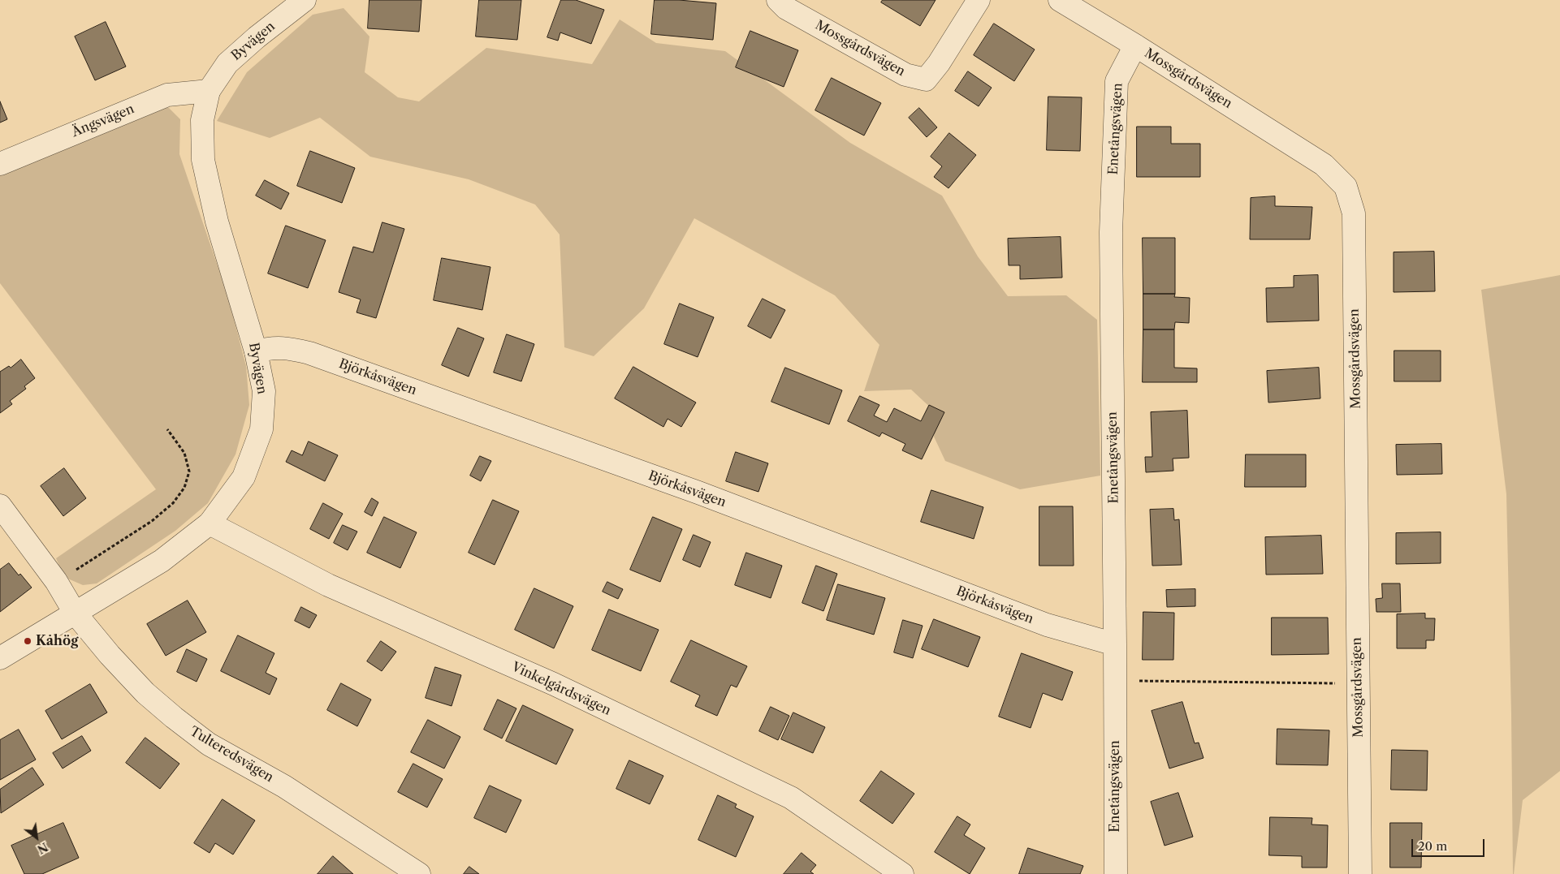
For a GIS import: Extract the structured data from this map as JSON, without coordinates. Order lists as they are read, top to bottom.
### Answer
{
  "streets": {
    "street": [
      "Byvägen",
      "Mossgårdsvägen",
      "Ängsvägen",
      "Enetångsvägen",
      "Björkåsvägen",
      "Vinkelgårdsvägen",
      "Tulteredsvägen"
    ]
  },
  "crossings": [
    ["Byvägen", "Ängsvägen"],
    ["Byvägen", "Björkåsvägen"],
    ["Byvägen", "Vinkelgårdsvägen"],
    ["Byvägen", "Tulteredsvägen"],
    ["Mossgårdsvägen", "Enetångsvägen"],
    ["Enetångsvägen", "Björkåsvägen"]
  ],
  "places": ["Kåhög"],
  "scale_bar": "20 m",
  "north": "bottom right"
}
